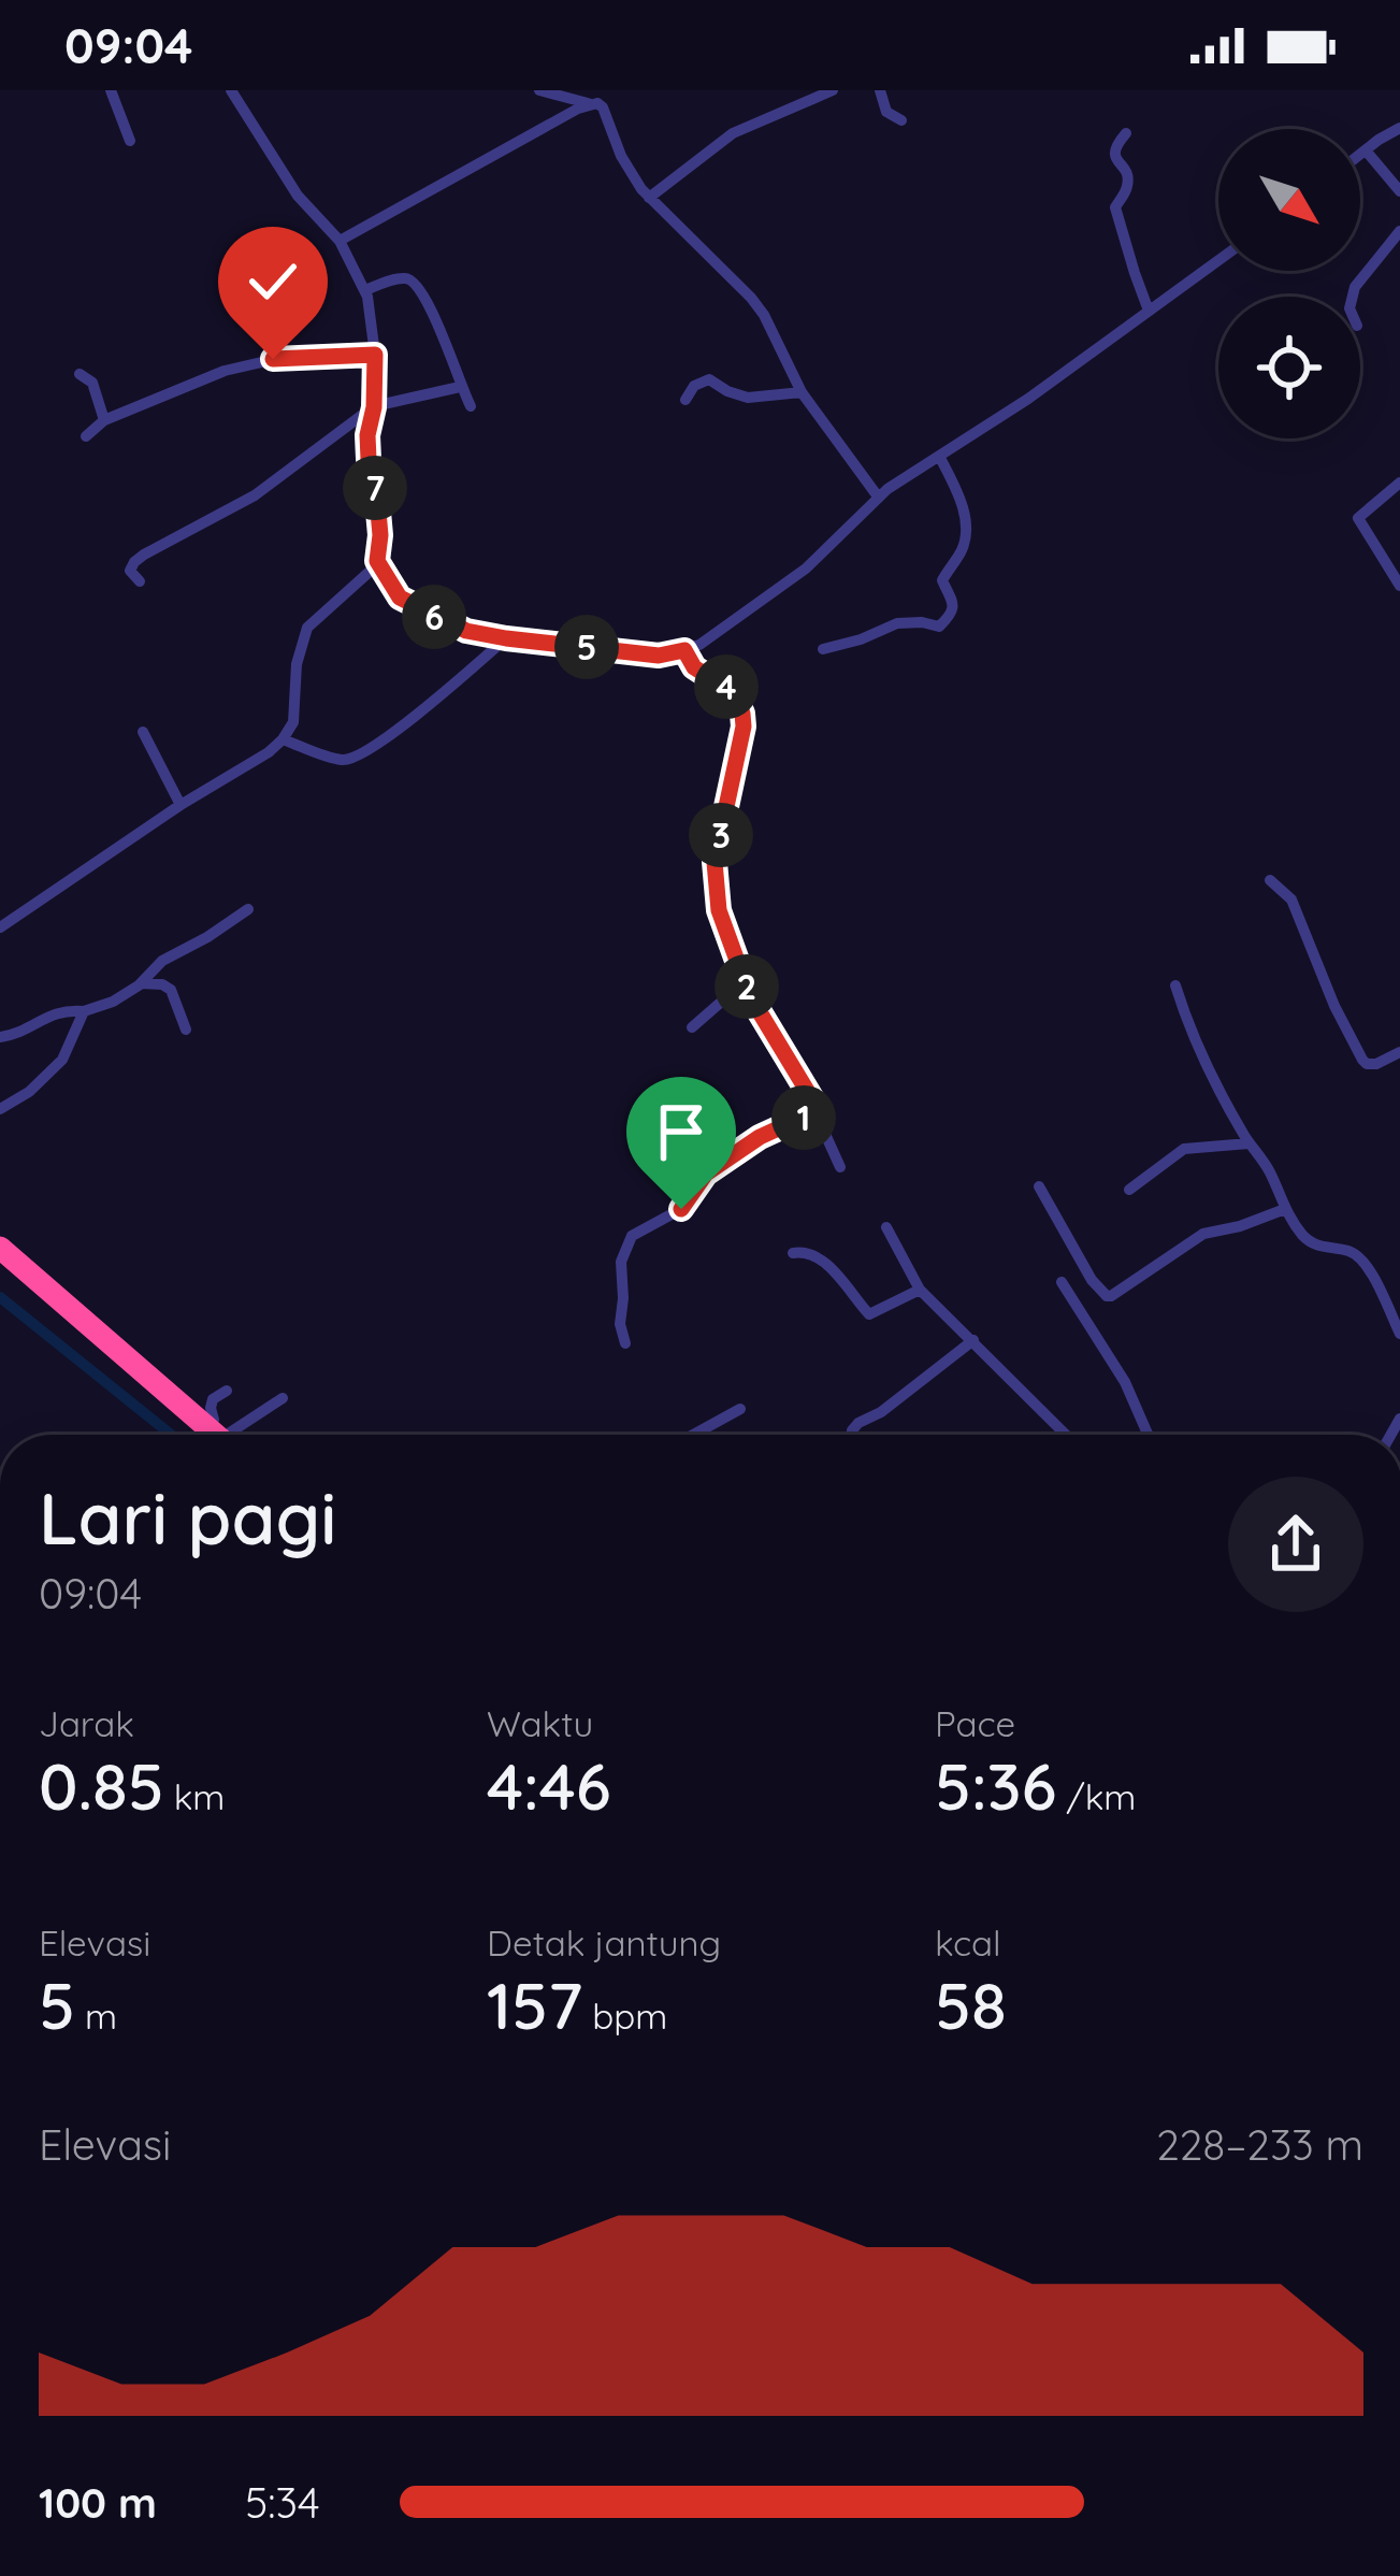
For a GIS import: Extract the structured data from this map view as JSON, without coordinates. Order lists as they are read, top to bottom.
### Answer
{
  "north": "bottom right",
  "page": {
    "status": "09:04",
    "pins": [
      "7",
      "6",
      "5",
      "4",
      "3",
      "2",
      "1"
    ],
    "heading": ["Lari pagi", "09:04"],
    "stats": [
      ["Jarak", "0.85 km"],
      ["Waktu", "4:46"],
      ["Pace", "5:36 /km"],
      ["Elevasi", "5 m"],
      ["Detak jantung", "157 bpm"],
      ["kcal", "58"]
    ],
    "chart": ["Elevasi", "228–233 m"],
    "list": [
      {
        "name": "100 m",
        "note": "5:34"
      }
    ]
  }
}
